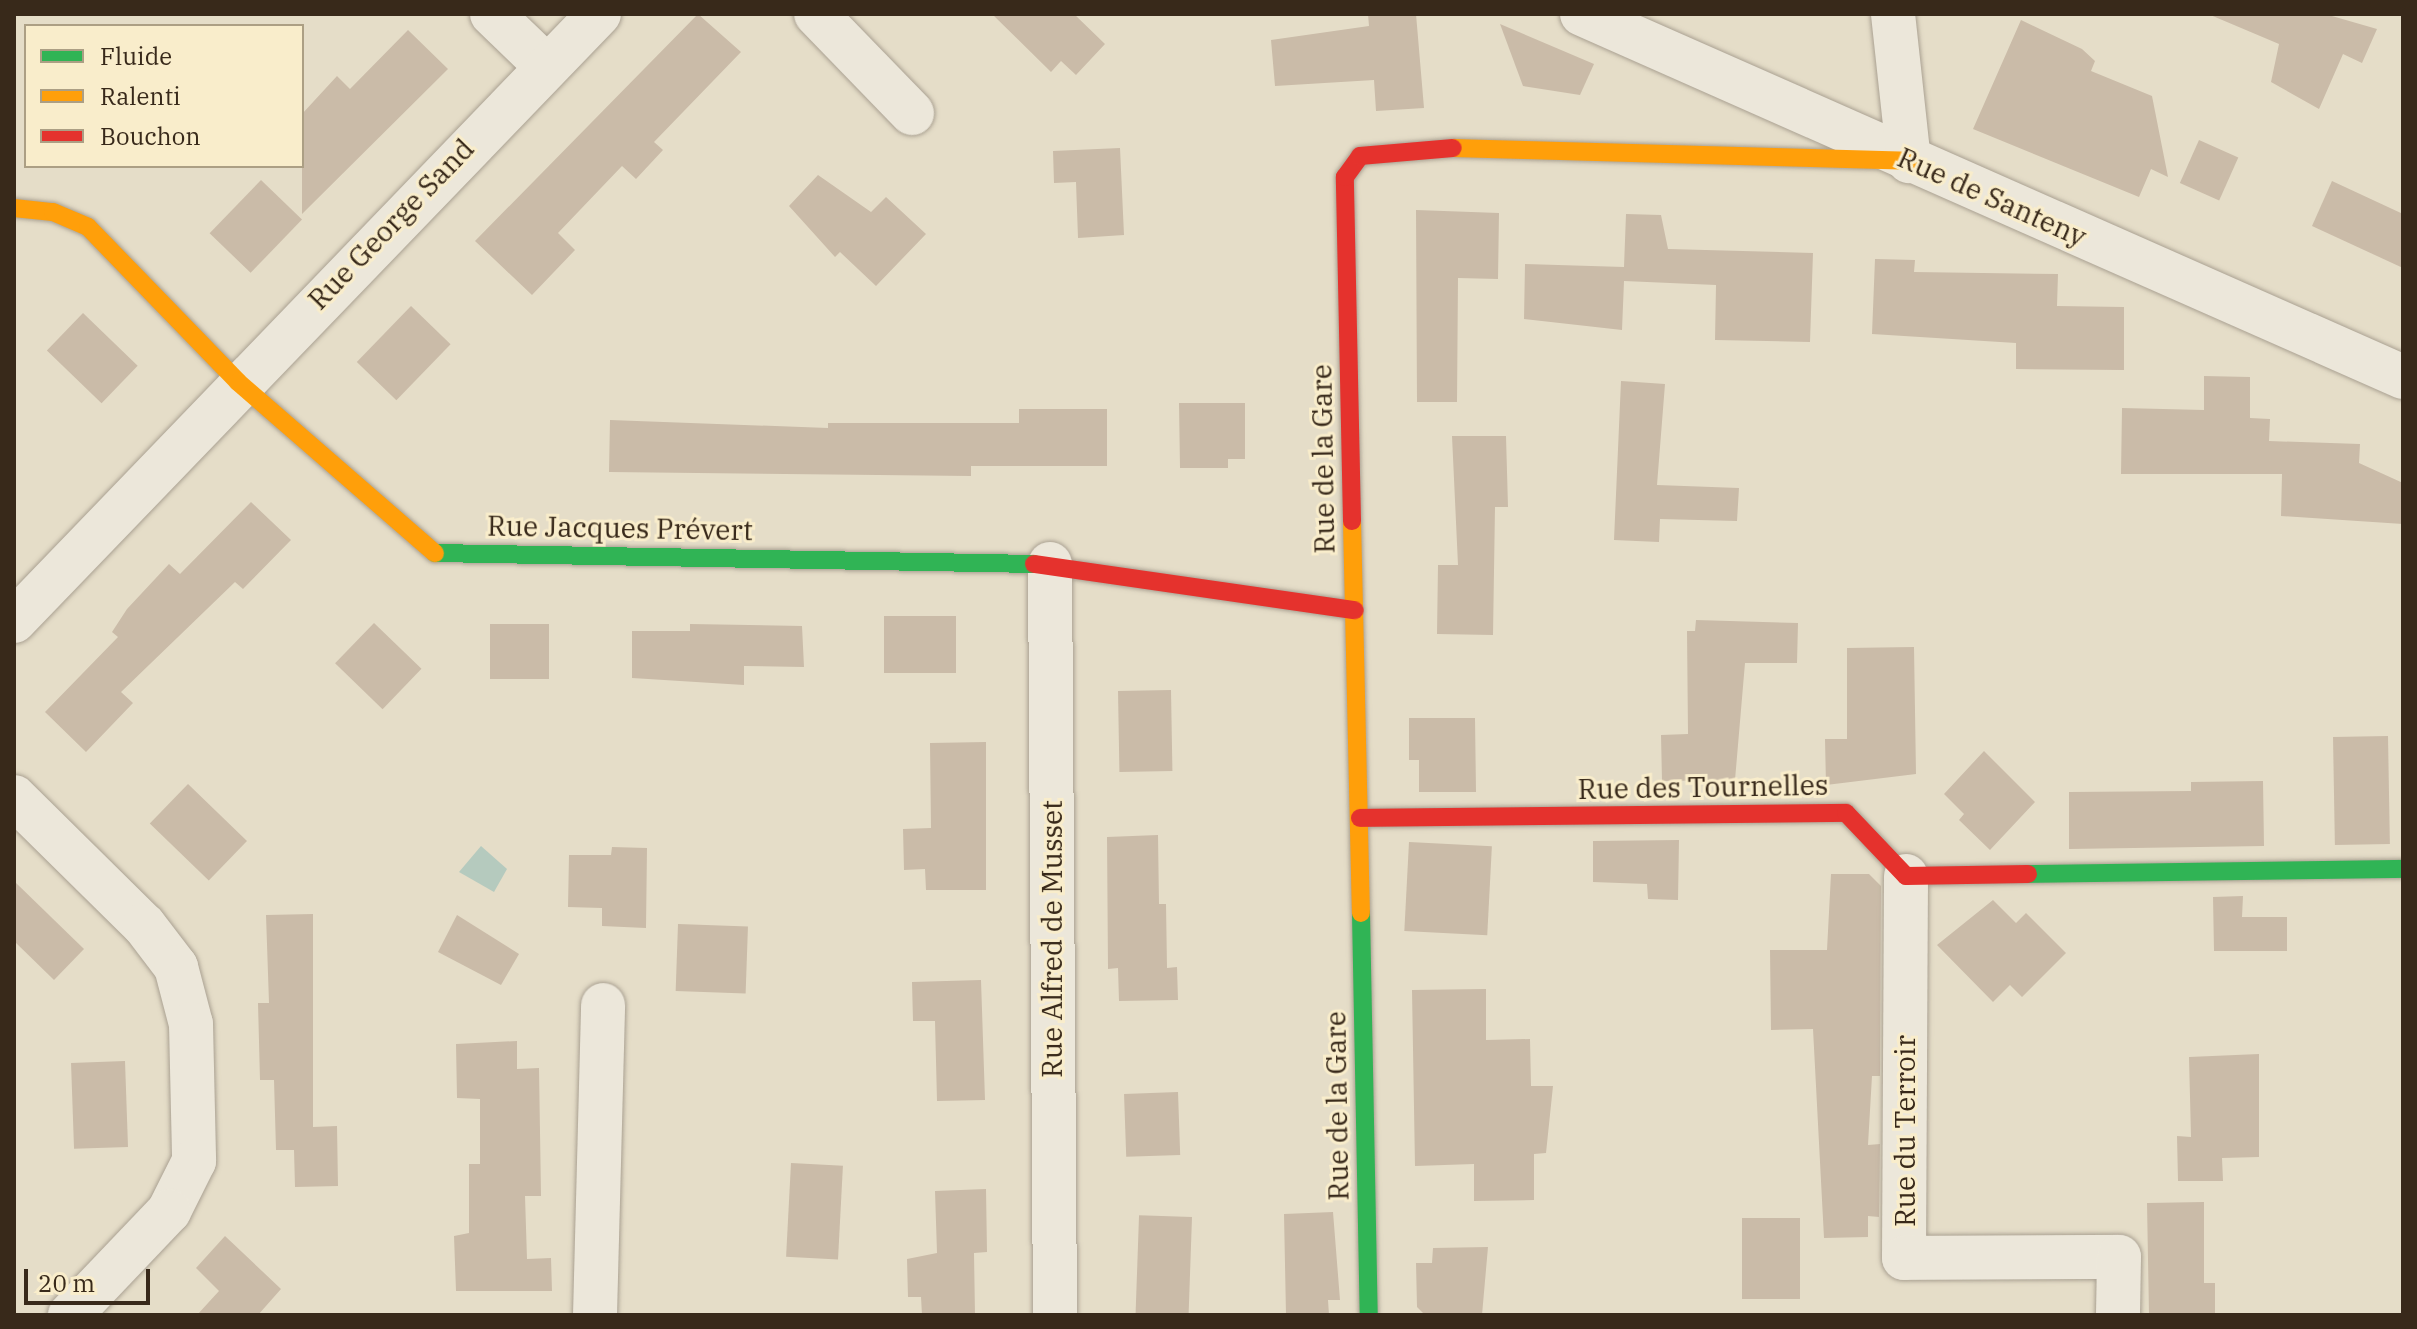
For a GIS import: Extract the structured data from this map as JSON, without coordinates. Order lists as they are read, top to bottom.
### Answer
{
  "streets": {
    "street": [
      "Rue de Santeny",
      "Rue George Sand",
      "Rue de la Gare",
      "Rue Jacques Prévert",
      "Rue des Tournelles",
      "Rue Alfred de Musset",
      "Rue du Terroir"
    ]
  },
  "crossings": [
    ["Rue de Santeny", "Rue de la Gare"],
    ["Rue George Sand", "Rue Jacques Prévert"],
    ["Rue de la Gare", "Rue Jacques Prévert"],
    ["Rue de la Gare", "Rue des Tournelles"],
    ["Rue Jacques Prévert", "Rue Alfred de Musset"],
    ["Rue des Tournelles", "Rue du Terroir"]
  ],
  "legend": ["Fluide", "Ralenti", "Bouchon"],
  "scale_bar": "20 m"
}
